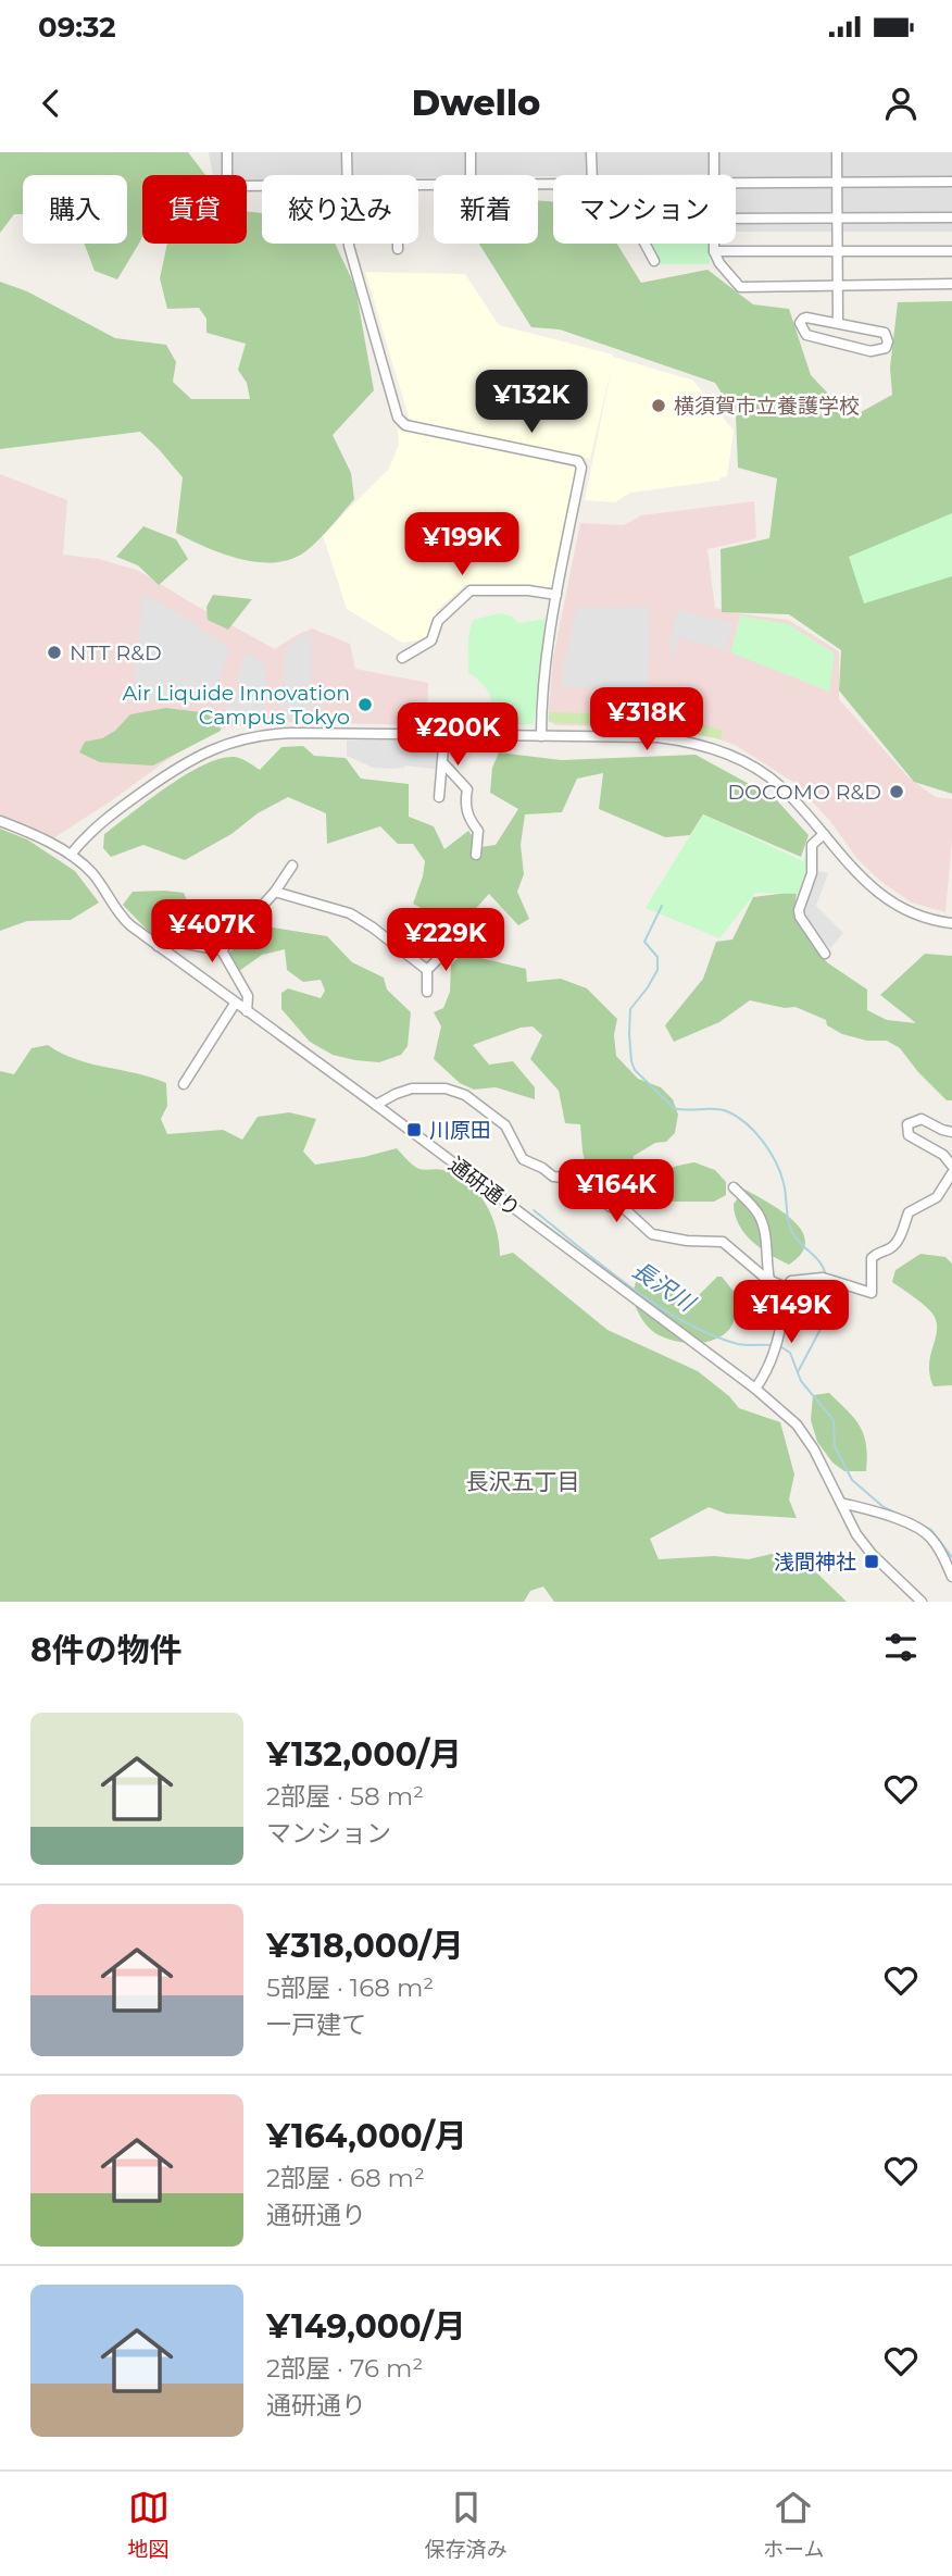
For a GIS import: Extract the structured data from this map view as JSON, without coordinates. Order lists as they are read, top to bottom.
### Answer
{
  "streets": {
    "street": ["通研通り"]
  },
  "districts": ["長沢五丁目"],
  "water": ["長沢川"],
  "places": {
    "other": [
      "横須賀市立養護学校",
      "NTT R&D",
      "Air Liquide Innovation Campus Tokyo",
      "DOCOMO R&D"
    ],
    "transit": ["川原田", "浅間神社"]
  },
  "page": {
    "status": "09:32",
    "header": "Dwello",
    "chip": [
      "購入",
      "賃貸",
      "絞り込み",
      "新着",
      "マンション"
    ],
    "price": [
      "¥132K",
      "¥199K",
      "¥318K",
      "¥200K",
      "¥407K",
      "¥229K",
      "¥164K",
      "¥149K"
    ],
    "heading": "8件の物件",
    "list": [
      {
        "name": "¥132,000/月",
        "note": "2部屋 · 58 m² · マンション"
      },
      {
        "name": "¥318,000/月",
        "note": "5部屋 · 168 m² · 一戸建て"
      },
      {
        "name": "¥164,000/月",
        "note": "2部屋 · 68 m² · 通研通り"
      },
      {
        "name": "¥149,000/月",
        "note": "2部屋 · 76 m² · 通研通り"
      }
    ],
    "tabs": ["地図", "保存済み", "ホーム"]
  }
}
